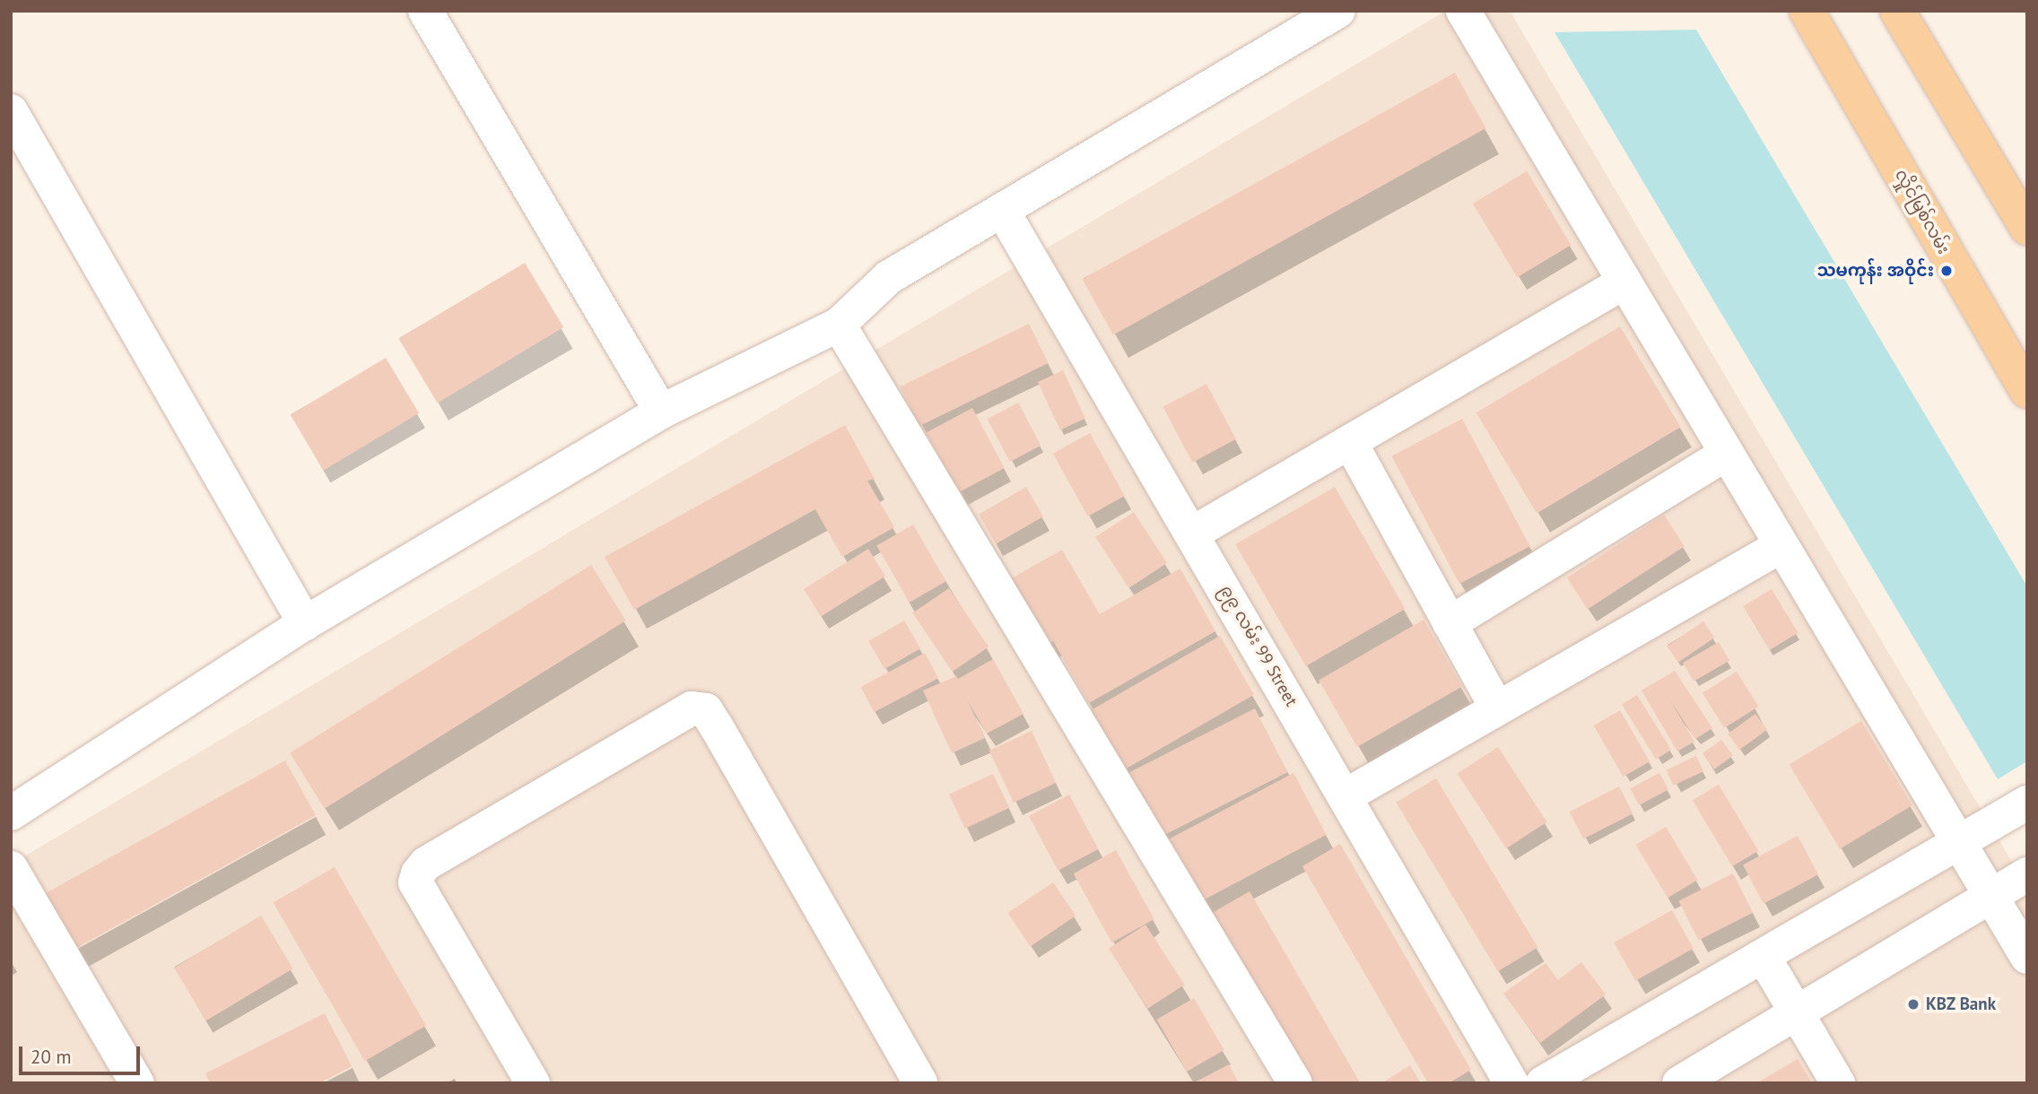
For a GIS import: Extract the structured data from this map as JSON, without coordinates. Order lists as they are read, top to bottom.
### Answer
{
  "streets": {
    "main road": ["လှိုင်မြစ်လမ်း"],
    "street": ["၉၉ လမ်း 99 Street"]
  },
  "places": ["သမကုန်း အဝိုင်း", "KBZ Bank"],
  "scale_bar": "20 m"
}
